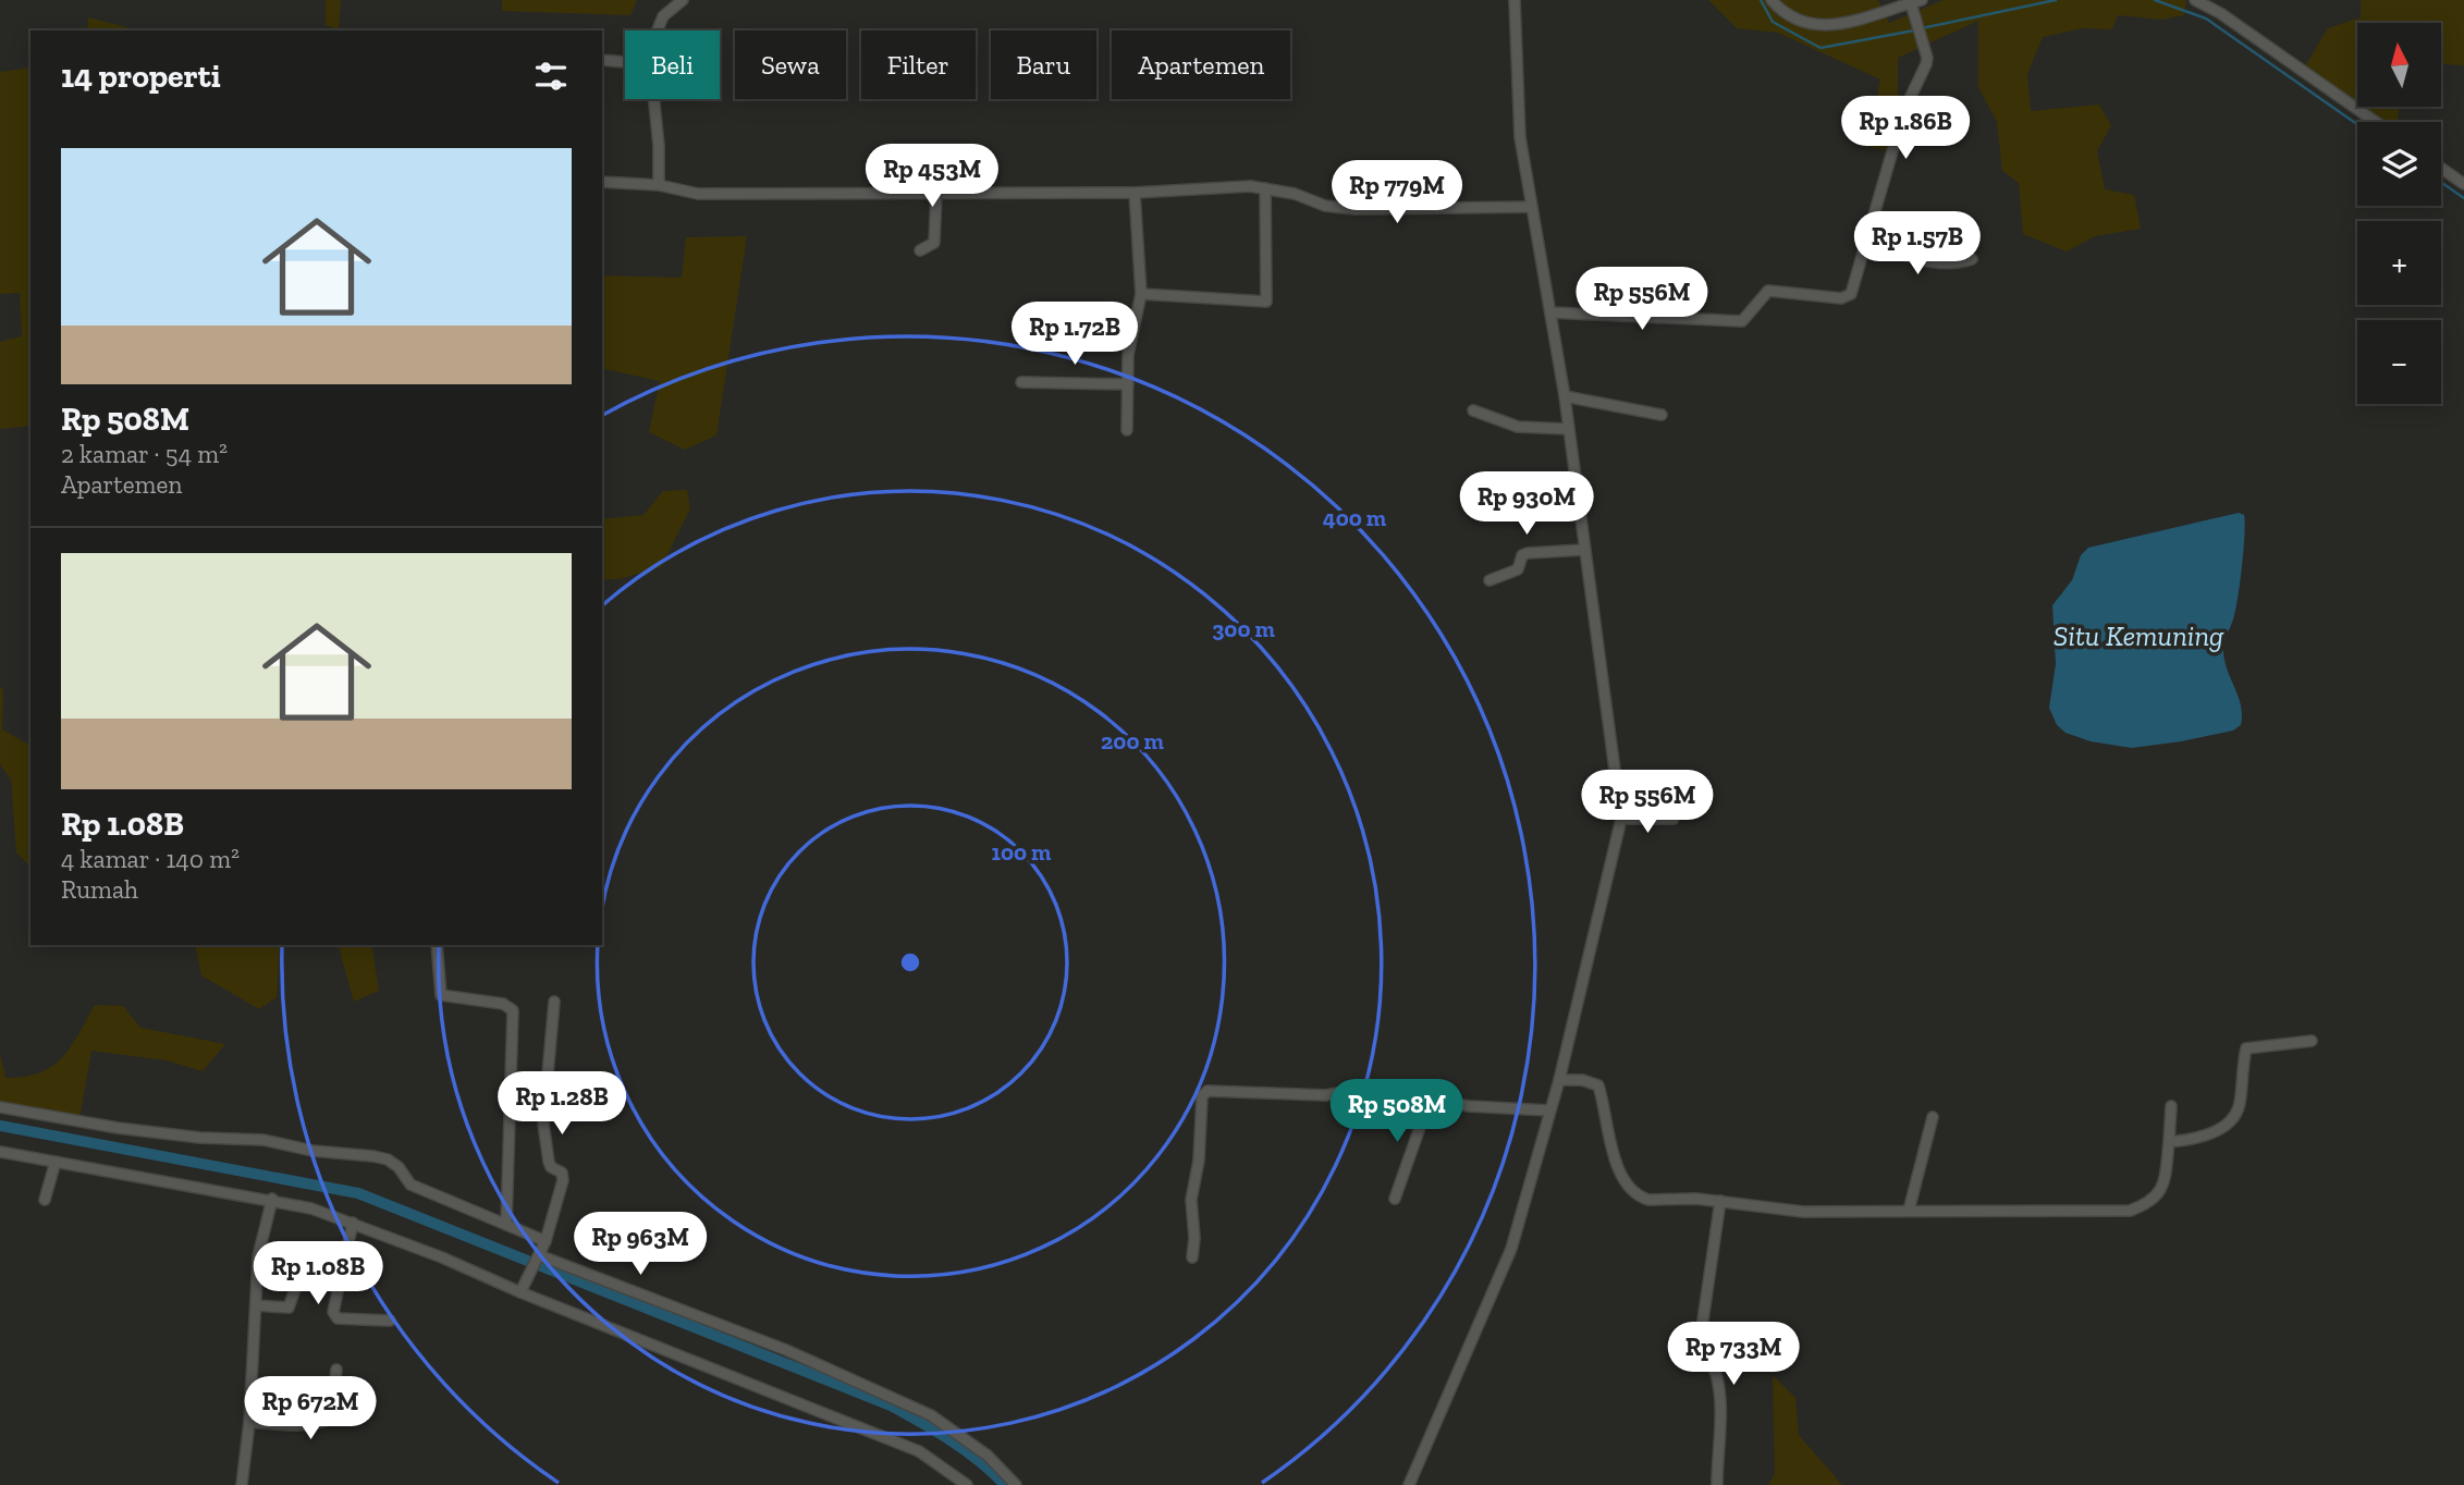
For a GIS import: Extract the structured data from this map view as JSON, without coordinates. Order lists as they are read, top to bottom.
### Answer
{
  "water": ["Situ Kemuning"],
  "north": "top",
  "page": {
    "map_buttons": ["+", "−"],
    "chip": [
      "Beli",
      "Sewa",
      "Filter",
      "Baru",
      "Apartemen"
    ],
    "heading": "14 properti",
    "price": [
      "Rp 1.86B",
      "Rp 453M",
      "Rp 779M",
      "Rp 1.57B",
      "Rp 556M",
      "Rp 1.72B",
      "Rp 930M",
      "Rp 556M",
      "Rp 1.28B",
      "Rp 508M",
      "Rp 963M",
      "Rp 1.08B",
      "Rp 733M",
      "Rp 672M"
    ],
    "list": [
      {
        "name": "Rp 508M",
        "note": "2 kamar · 54 m² · Apartemen"
      },
      {
        "name": "Rp 1.08B",
        "note": "4 kamar · 140 m² · Rumah"
      }
    ]
  },
  "rings": [
    "400 m",
    "300 m",
    "200 m",
    "100 m"
  ]
}
